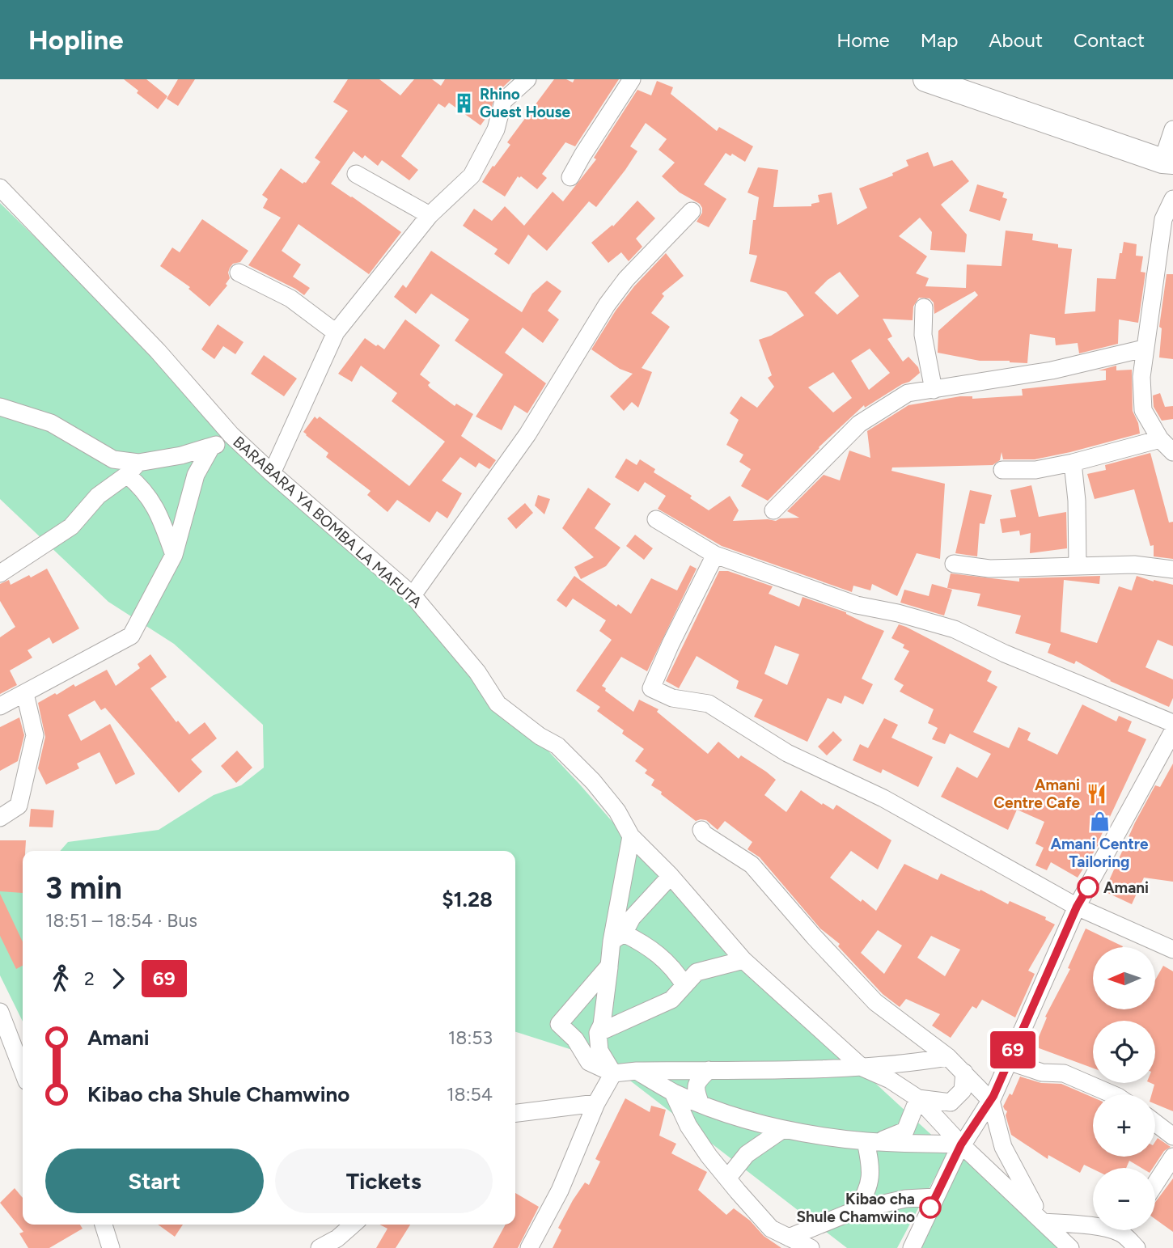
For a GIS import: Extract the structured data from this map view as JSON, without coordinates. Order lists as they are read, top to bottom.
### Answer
{
  "streets": {
    "street": ["BARABARA YA BOMBA LA MAFUTA"]
  },
  "places": {
    "building": ["Rhino Guest House"],
    "restaurant": ["Amani Centre Cafe"],
    "shop": ["Amani Centre Tailoring"],
    "other": ["Amani", "Kibao cha Shule Chamwino"]
  },
  "lines": ["bus line 69"],
  "north": "left",
  "page": {
    "header": "Hopline",
    "nav": [
      "Home",
      "Map",
      "About",
      "Contact"
    ],
    "on_map": "69",
    "heading": ["3 min", "18:51 – 18:54 · Bus", "$1.28"],
    "map_buttons": ["+", "−"],
    "legs": ["2", "69"],
    "list": [
      {
        "name": "Amani",
        "value": "18:53"
      },
      {
        "name": "Kibao cha Shule Chamwino",
        "value": "18:54"
      }
    ],
    "buttons": ["Start", "Tickets"]
  }
}
